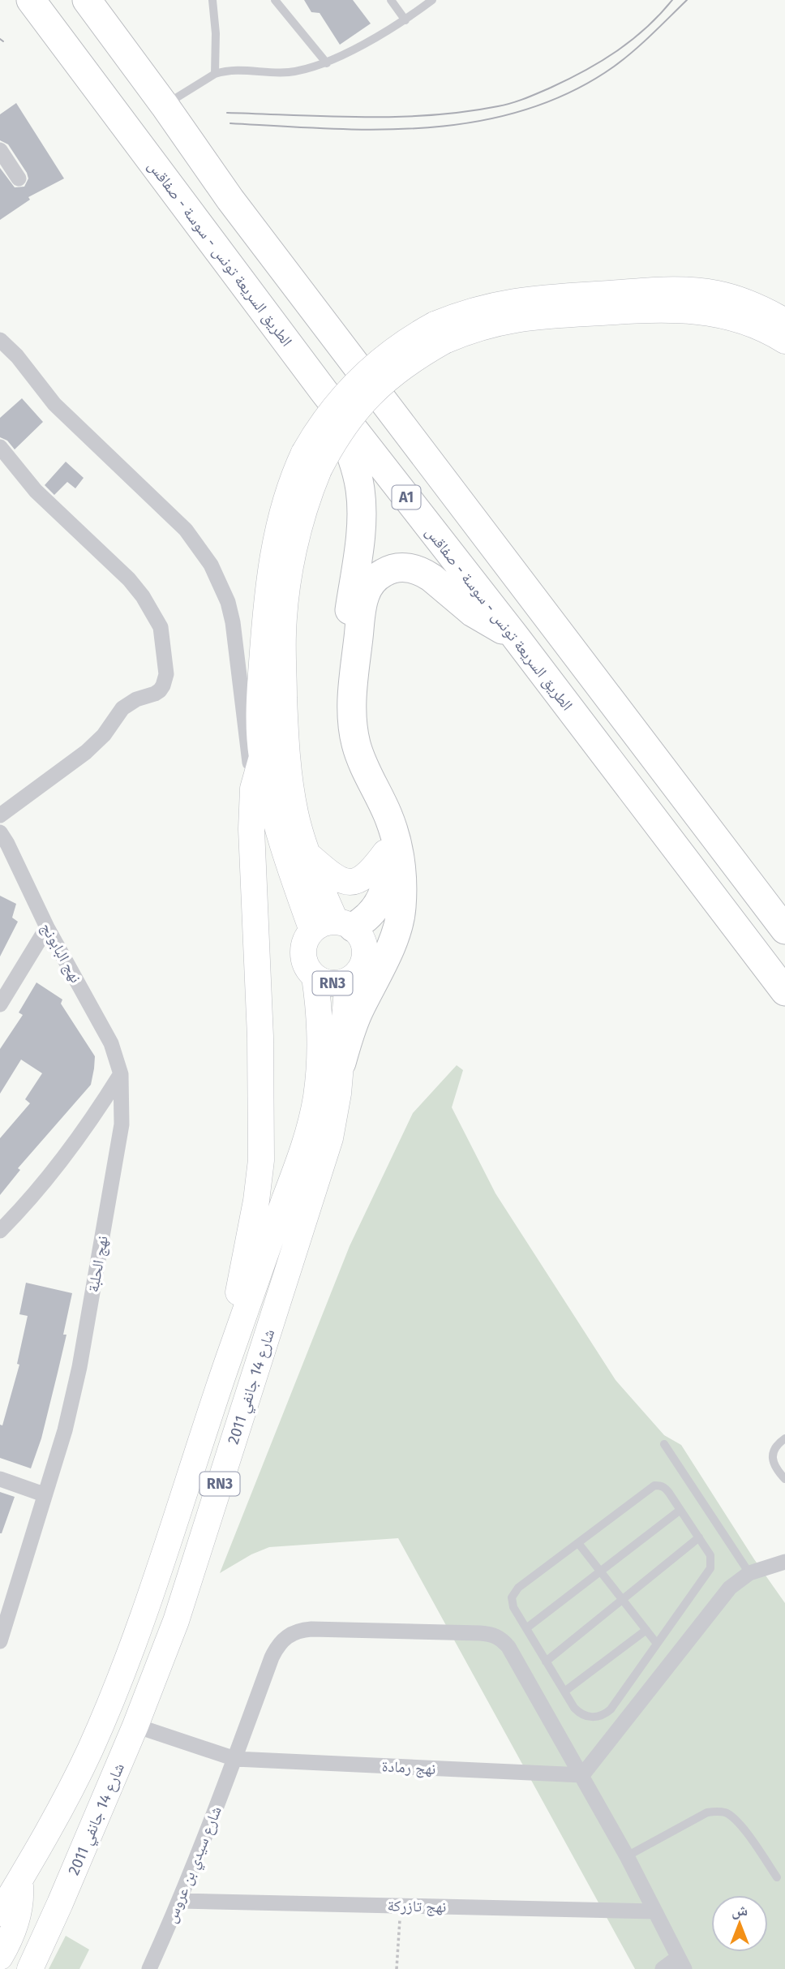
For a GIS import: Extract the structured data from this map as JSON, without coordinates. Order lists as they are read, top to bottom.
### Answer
{
  "streets": {
    "highway": [
      "الطريق السريعة تونس - سوسة - صفاقس",
      "A1",
      "RN3",
      "شارع 14 جانفي 2011"
    ],
    "street": [
      "نهج البابونج",
      "نهج الحلبة",
      "نهج رمادة",
      "شارع سيدي بن عروس",
      "نهج تازركة"
    ]
  },
  "crossings": [
    ["نهج البابونج", "نهج الحلبة"],
    ["RN3", "شارع 14 جانفي 2011"],
    ["شارع 14 جانفي 2011", "نهج رمادة"],
    ["نهج رمادة", "شارع سيدي بن عروس"],
    ["شارع سيدي بن عروس", "نهج تازركة"]
  ],
  "north": "top"
}
